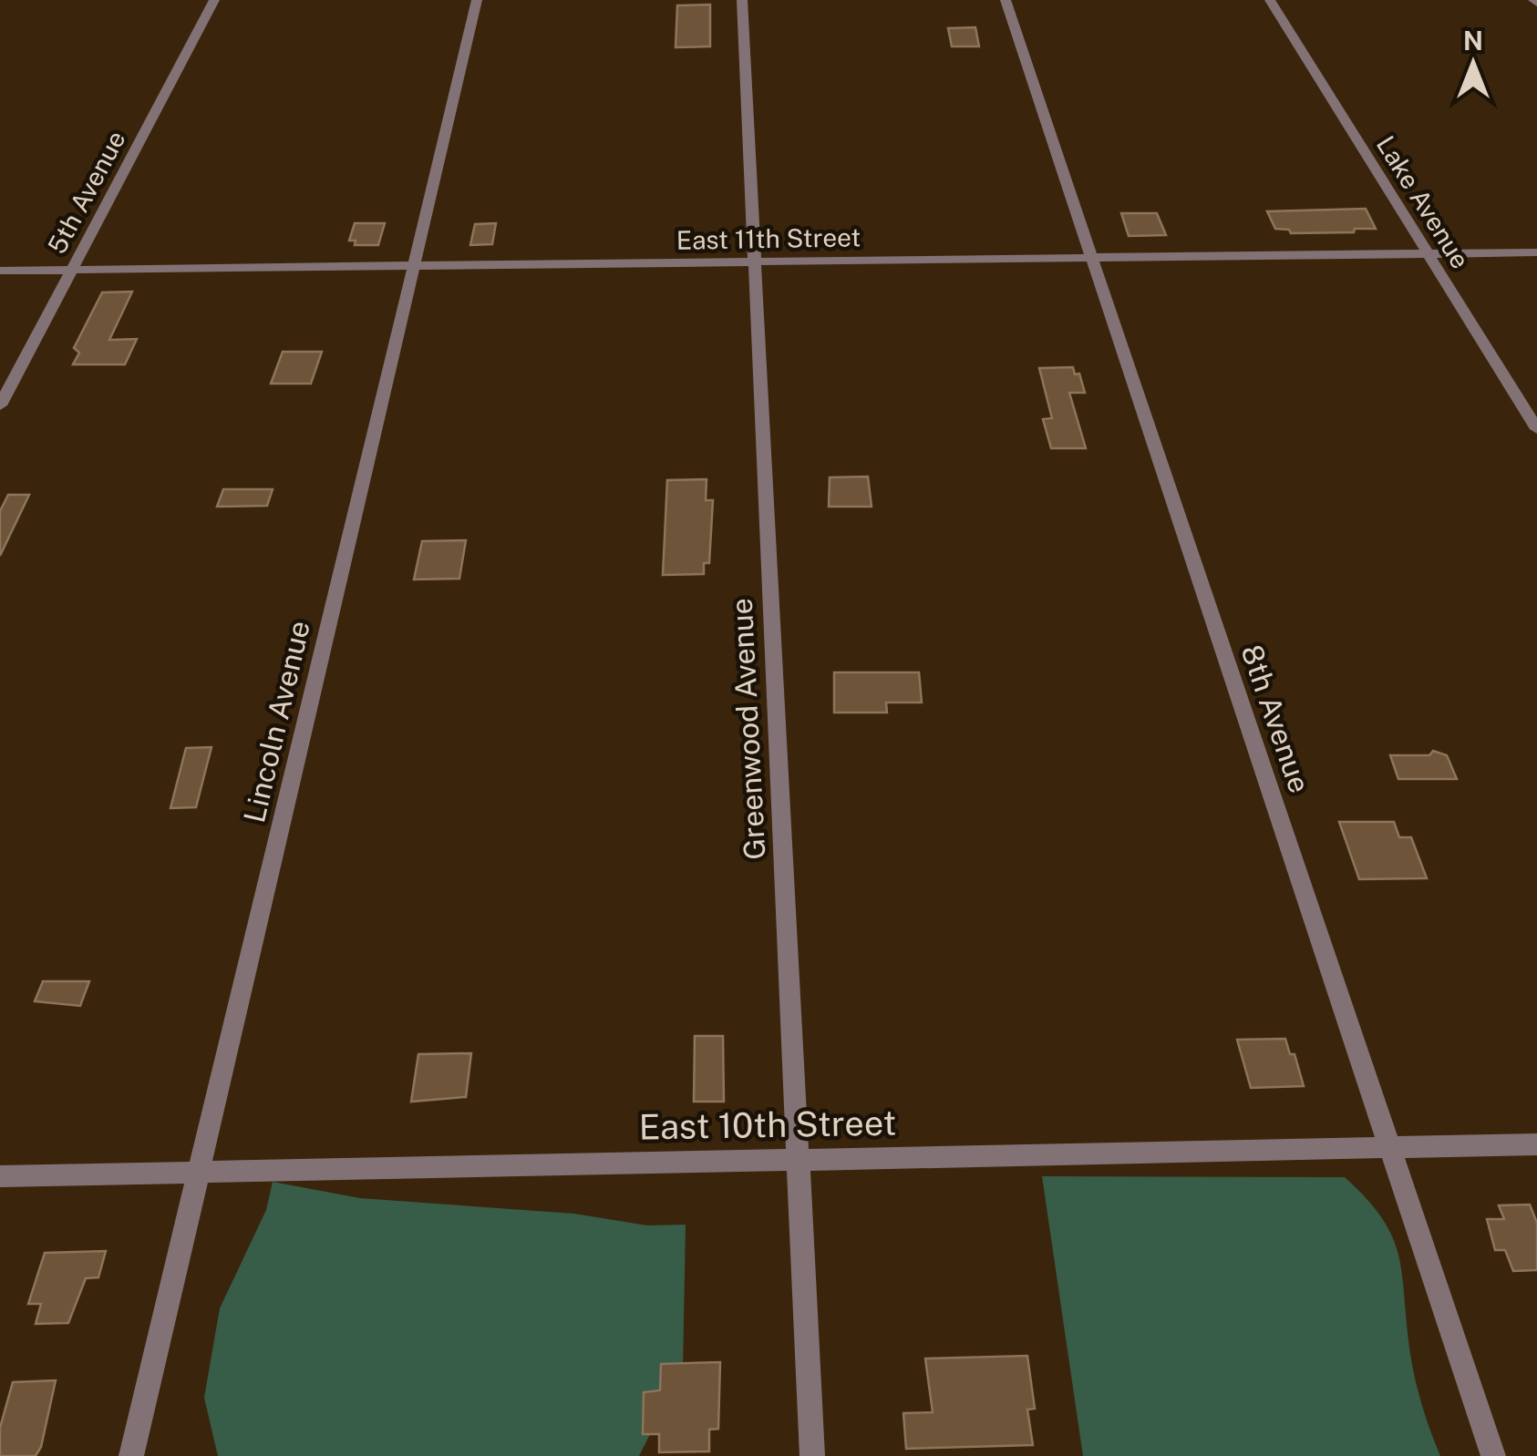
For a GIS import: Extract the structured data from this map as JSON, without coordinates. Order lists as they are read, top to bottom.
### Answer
{
  "streets": {
    "street": [
      "5th Avenue",
      "Lake Avenue",
      "East 11th Street",
      "8th Avenue",
      "Lincoln Avenue",
      "Greenwood Avenue",
      "East 10th Street"
    ]
  },
  "crossings": [
    ["5th Avenue", "East 11th Street"],
    ["Lake Avenue", "East 11th Street"],
    ["East 11th Street", "8th Avenue"],
    ["East 11th Street", "Lincoln Avenue"],
    ["East 11th Street", "Greenwood Avenue"],
    ["8th Avenue", "East 10th Street"],
    ["Lincoln Avenue", "East 10th Street"],
    ["Greenwood Avenue", "East 10th Street"]
  ],
  "north": "top"
}
